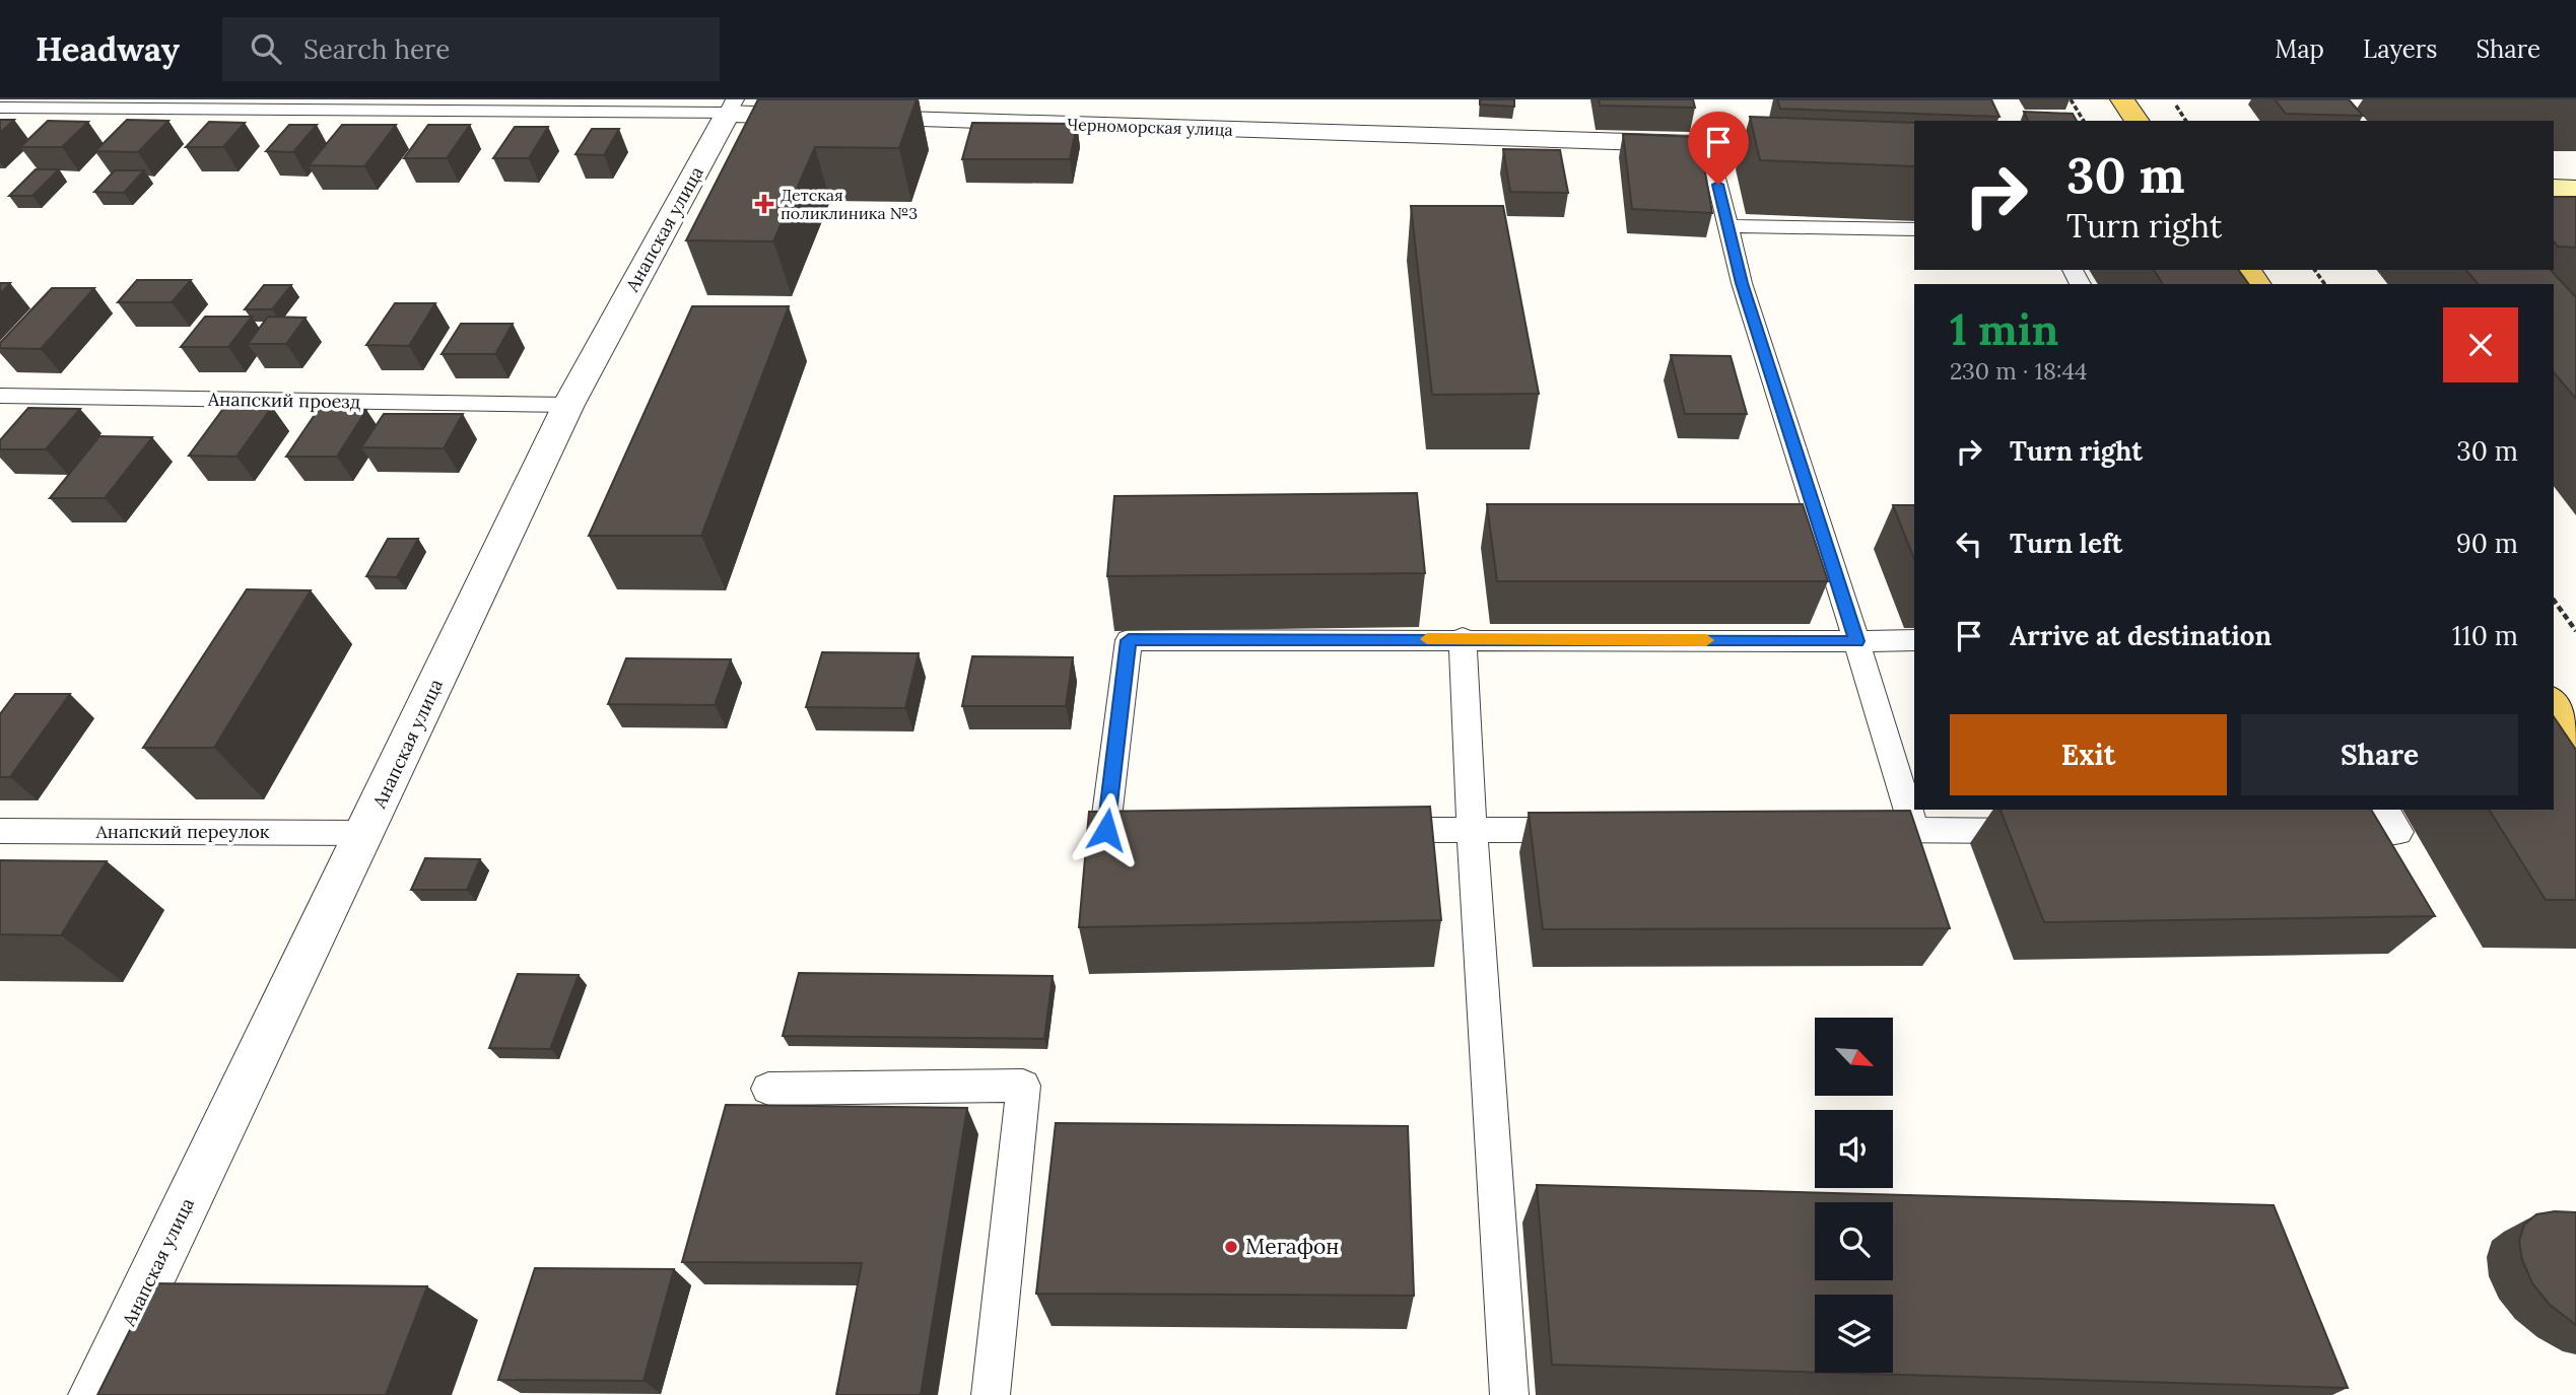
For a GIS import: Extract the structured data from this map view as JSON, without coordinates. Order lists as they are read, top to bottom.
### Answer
{
  "streets": {
    "street": ["Черноморская улица", "Анапская улица"],
    "lane": ["Анапский проезд", "Анапский переулок"]
  },
  "crossings": [
    ["Черноморская улица", "Анапская улица"],
    ["Анапская улица", "Анапский проезд"],
    ["Анапская улица", "Анапский переулок"]
  ],
  "places": {
    "health": ["Детская поликлиника №3"],
    "other": ["Мегафон"]
  },
  "north": "bottom right",
  "page": {
    "header": "Headway",
    "search": "Search here",
    "nav": ["Map", "Layers", "Share"],
    "turn": ["30 m", "Turn right"],
    "heading": ["1 min", "230 m · 18:44"],
    "list": [
      {
        "name": "Turn right",
        "value": "30 m"
      },
      {
        "name": "Turn left",
        "value": "90 m"
      },
      {
        "name": "Arrive at destination",
        "value": "110 m"
      }
    ],
    "buttons": ["Exit", "Share"]
  }
}
